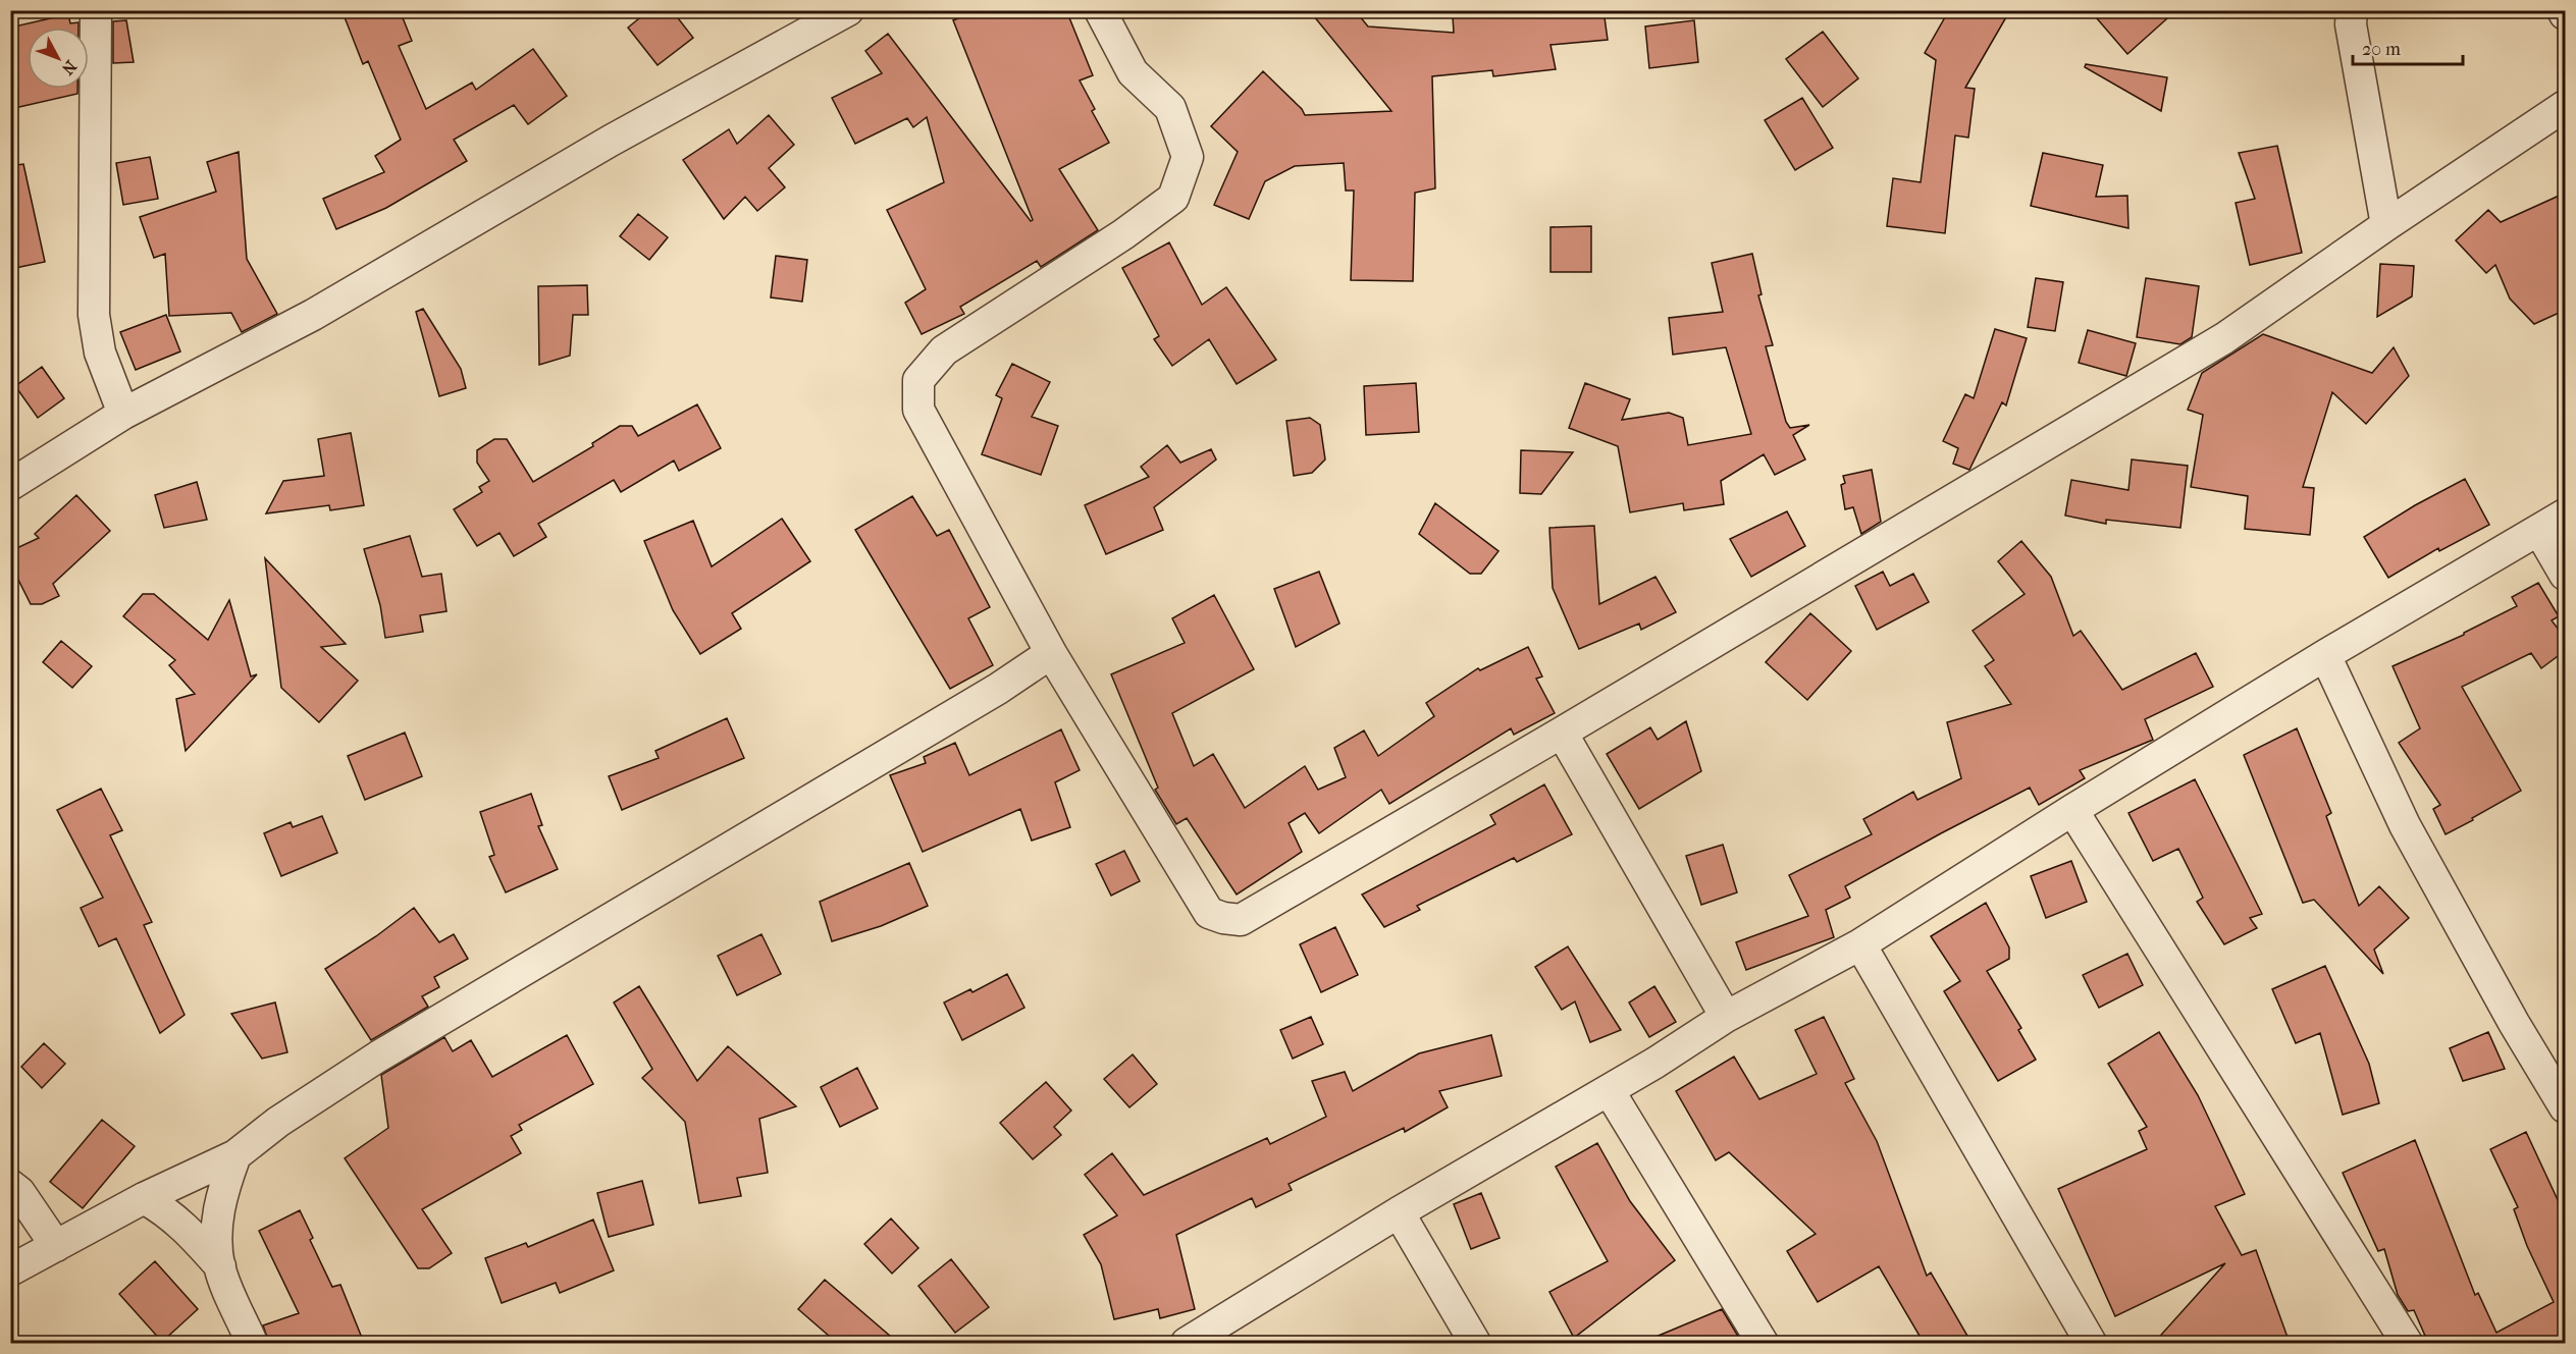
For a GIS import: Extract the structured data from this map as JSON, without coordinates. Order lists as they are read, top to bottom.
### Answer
{
  "scale_bar": "20 m",
  "north": "bottom right"
}
